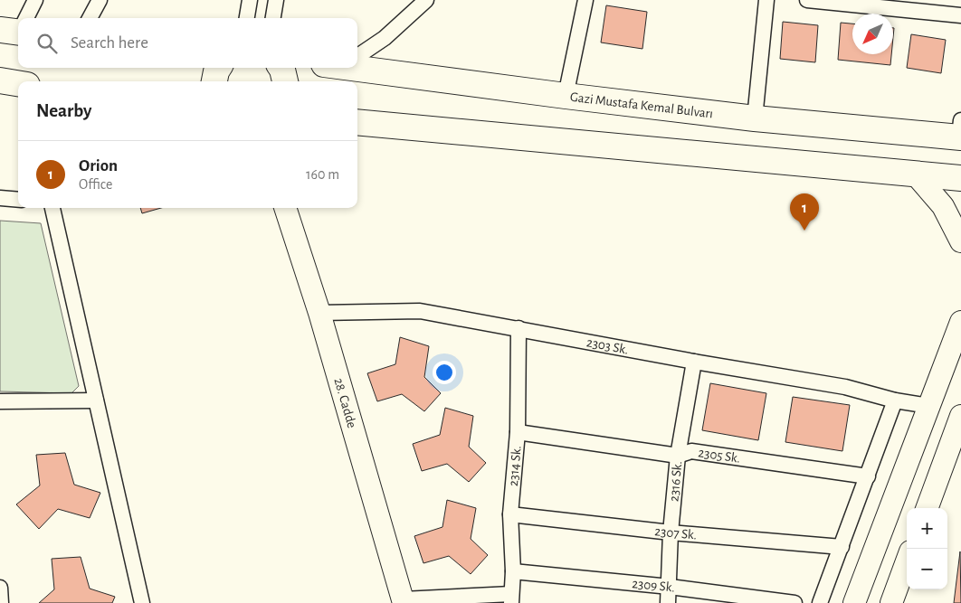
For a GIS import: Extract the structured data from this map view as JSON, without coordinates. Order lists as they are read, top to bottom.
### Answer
{
  "streets": {
    "highway": ["Gazi Mustafa Kemal Bulvarı"],
    "street": [
      "2303 Sk.",
      "28. Cadde",
      "2305 Sk.",
      "2314 Sk.",
      "2316 Sk.",
      "2307 Sk.",
      "2309 Sk."
    ]
  },
  "crossings": [
    ["2303 Sk.", "28. Cadde"],
    ["2303 Sk.", "2314 Sk."],
    ["2303 Sk.", "2316 Sk."],
    ["2305 Sk.", "2314 Sk."],
    ["2305 Sk.", "2316 Sk."],
    ["2314 Sk.", "2307 Sk."],
    ["2314 Sk.", "2309 Sk."],
    ["2316 Sk.", "2307 Sk."],
    ["2316 Sk.", "2309 Sk."]
  ],
  "north": "bottom left",
  "page": {
    "search": "Search here",
    "heading": "Nearby",
    "list": [
      {
        "mark": "1",
        "name": "Orion",
        "note": "Office",
        "value": "160 m"
      }
    ],
    "pins": "1",
    "map_buttons": ["+", "−"]
  }
}
